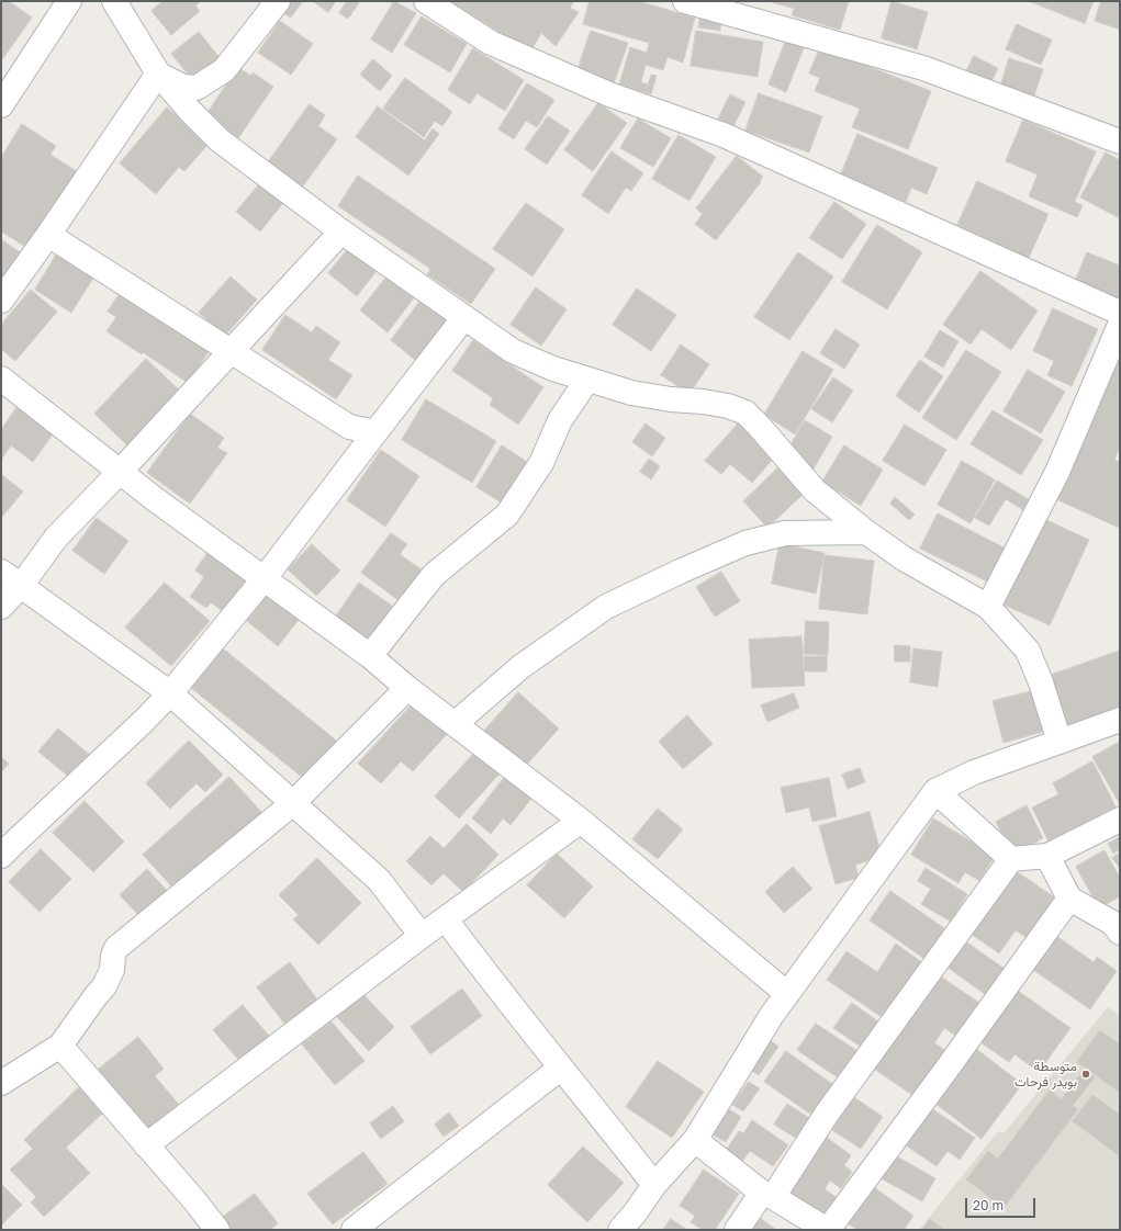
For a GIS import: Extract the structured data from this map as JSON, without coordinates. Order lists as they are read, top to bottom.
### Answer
{
  "places": ["متوسطة بويدر فرحات"],
  "scale_bar": "20 m"
}
